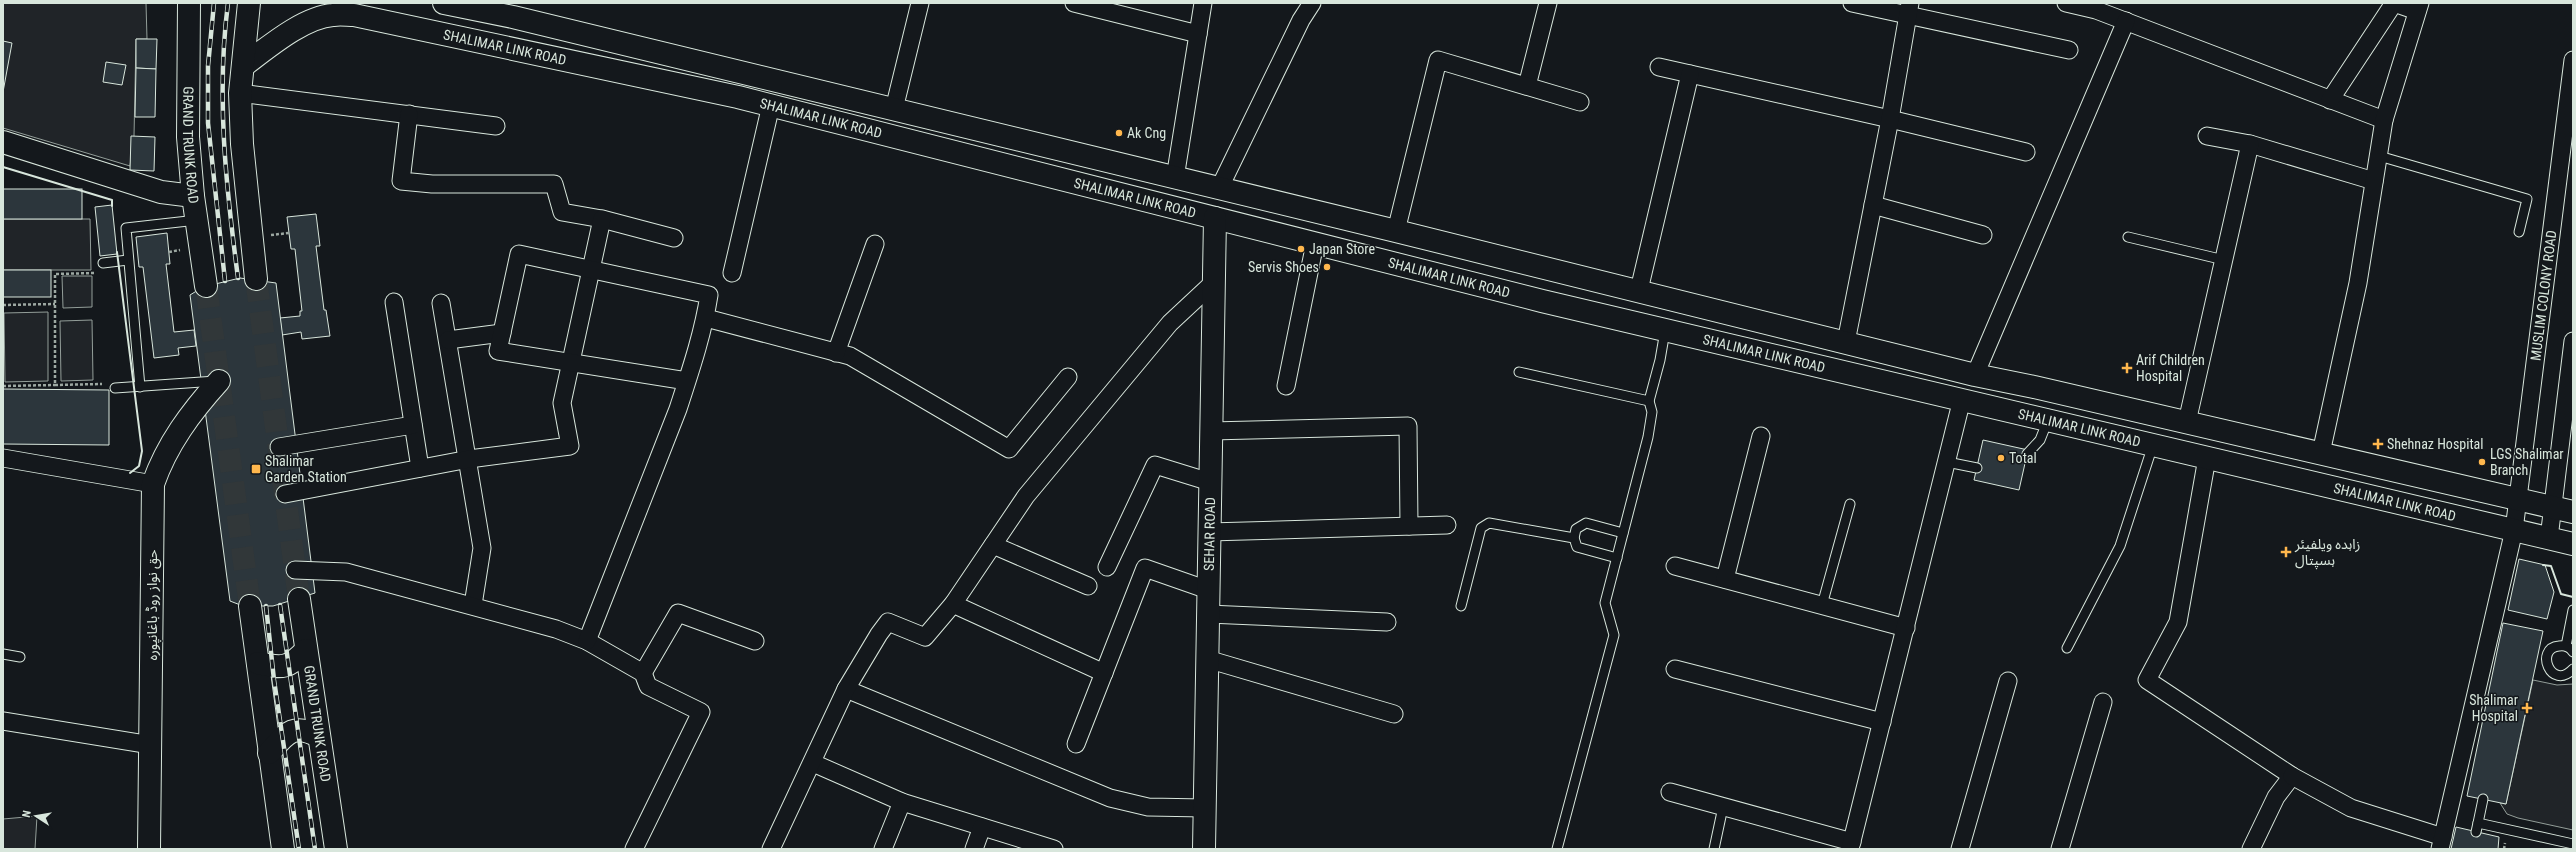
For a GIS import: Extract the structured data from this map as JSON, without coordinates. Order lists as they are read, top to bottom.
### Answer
{
  "streets": {
    "main road": [
      "SHALIMAR LINK ROAD",
      "GRAND TRUNK ROAD",
      "SEHAR ROAD",
      "حق نواز روڈ باغانپورہ"
    ],
    "street": ["MUSLIM COLONY ROAD"]
  },
  "crossings": [
    ["SHALIMAR LINK ROAD", "MUSLIM COLONY ROAD"],
    ["SHALIMAR LINK ROAD", "SEHAR ROAD"]
  ],
  "places": {
    "other": [
      "Ak Cng",
      "Japan Store",
      "Servis Shoes",
      "Total",
      "LGS Shalimar Branch"
    ],
    "health": [
      "Arif Children Hospital",
      "Shehnaz Hospital",
      "زاہدہ ویلفیئر ہسپتال",
      "Shalimar Hospital"
    ],
    "transit": ["Shalimar Garden Station"]
  },
  "north": "left"
}
